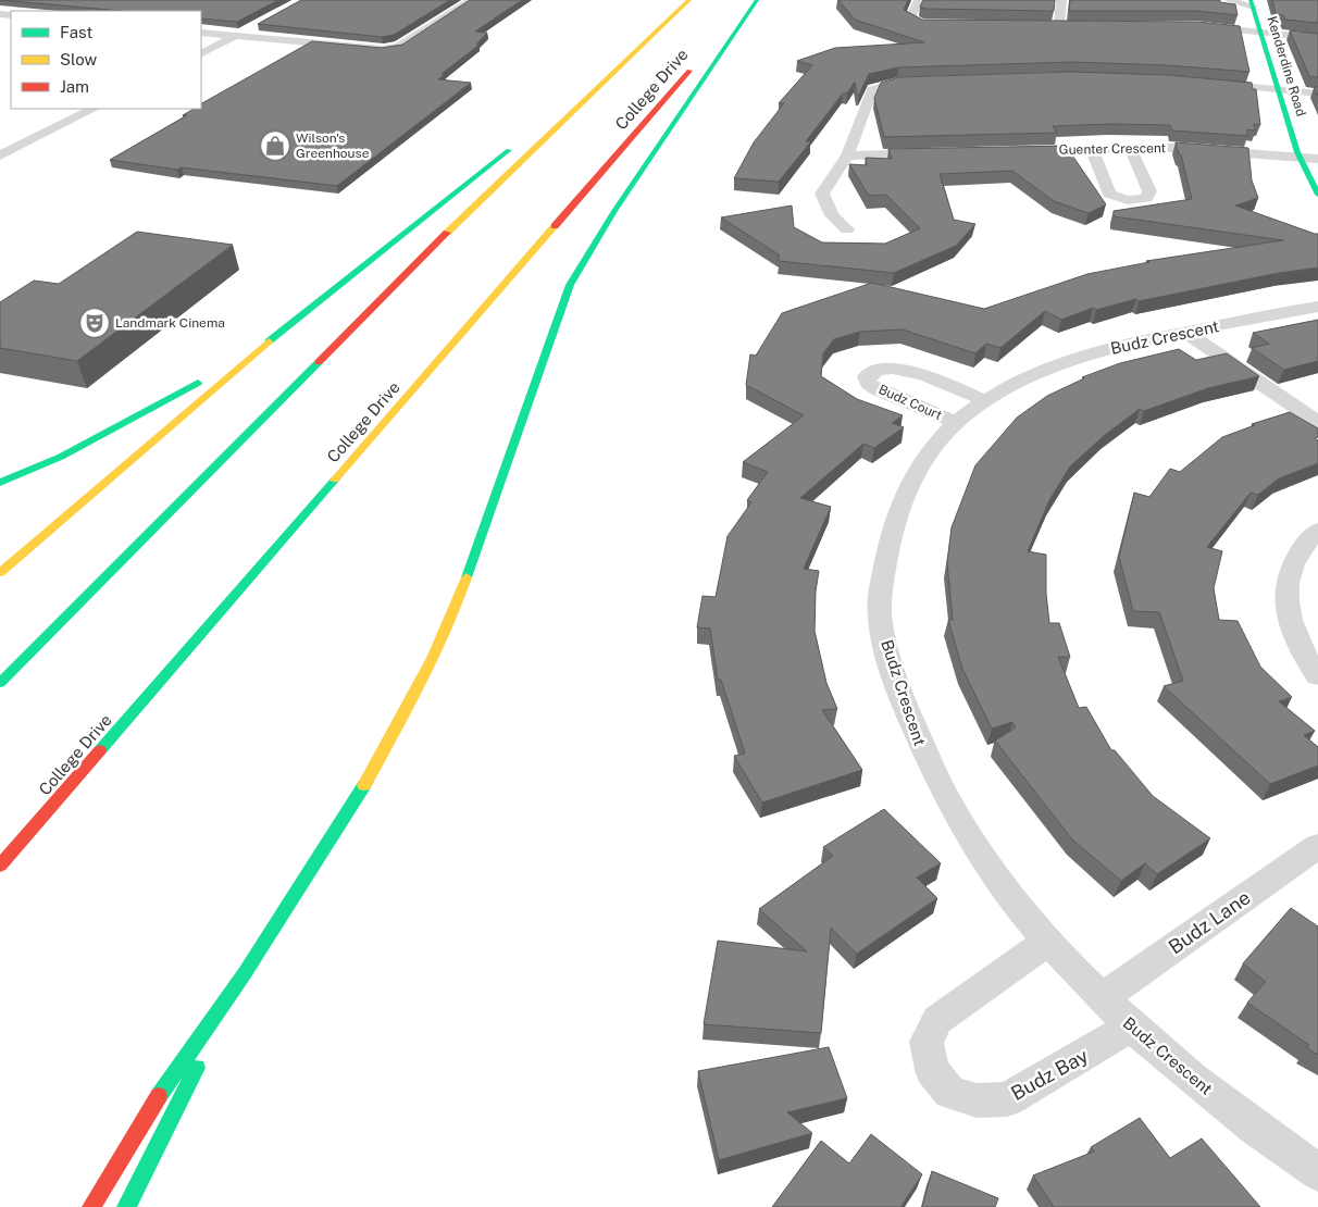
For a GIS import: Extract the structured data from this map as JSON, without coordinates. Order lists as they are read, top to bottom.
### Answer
{
  "streets": {
    "main road": ["Kenderdine Road", "College Drive"],
    "street": [
      "Guenter Crescent",
      "Budz Crescent",
      "Budz Court",
      "Budz Lane",
      "Budz Bay"
    ]
  },
  "crossings": [
    ["Kenderdine Road", "Guenter Crescent"],
    ["Budz Crescent", "Budz Court"],
    ["Budz Crescent", "Budz Lane"],
    ["Budz Crescent", "Budz Bay"]
  ],
  "places": {
    "shop": ["Wilson's Greenhouse"],
    "theatre": ["Landmark Cinema"]
  },
  "legend": ["Fast", "Slow", "Jam"]
}
